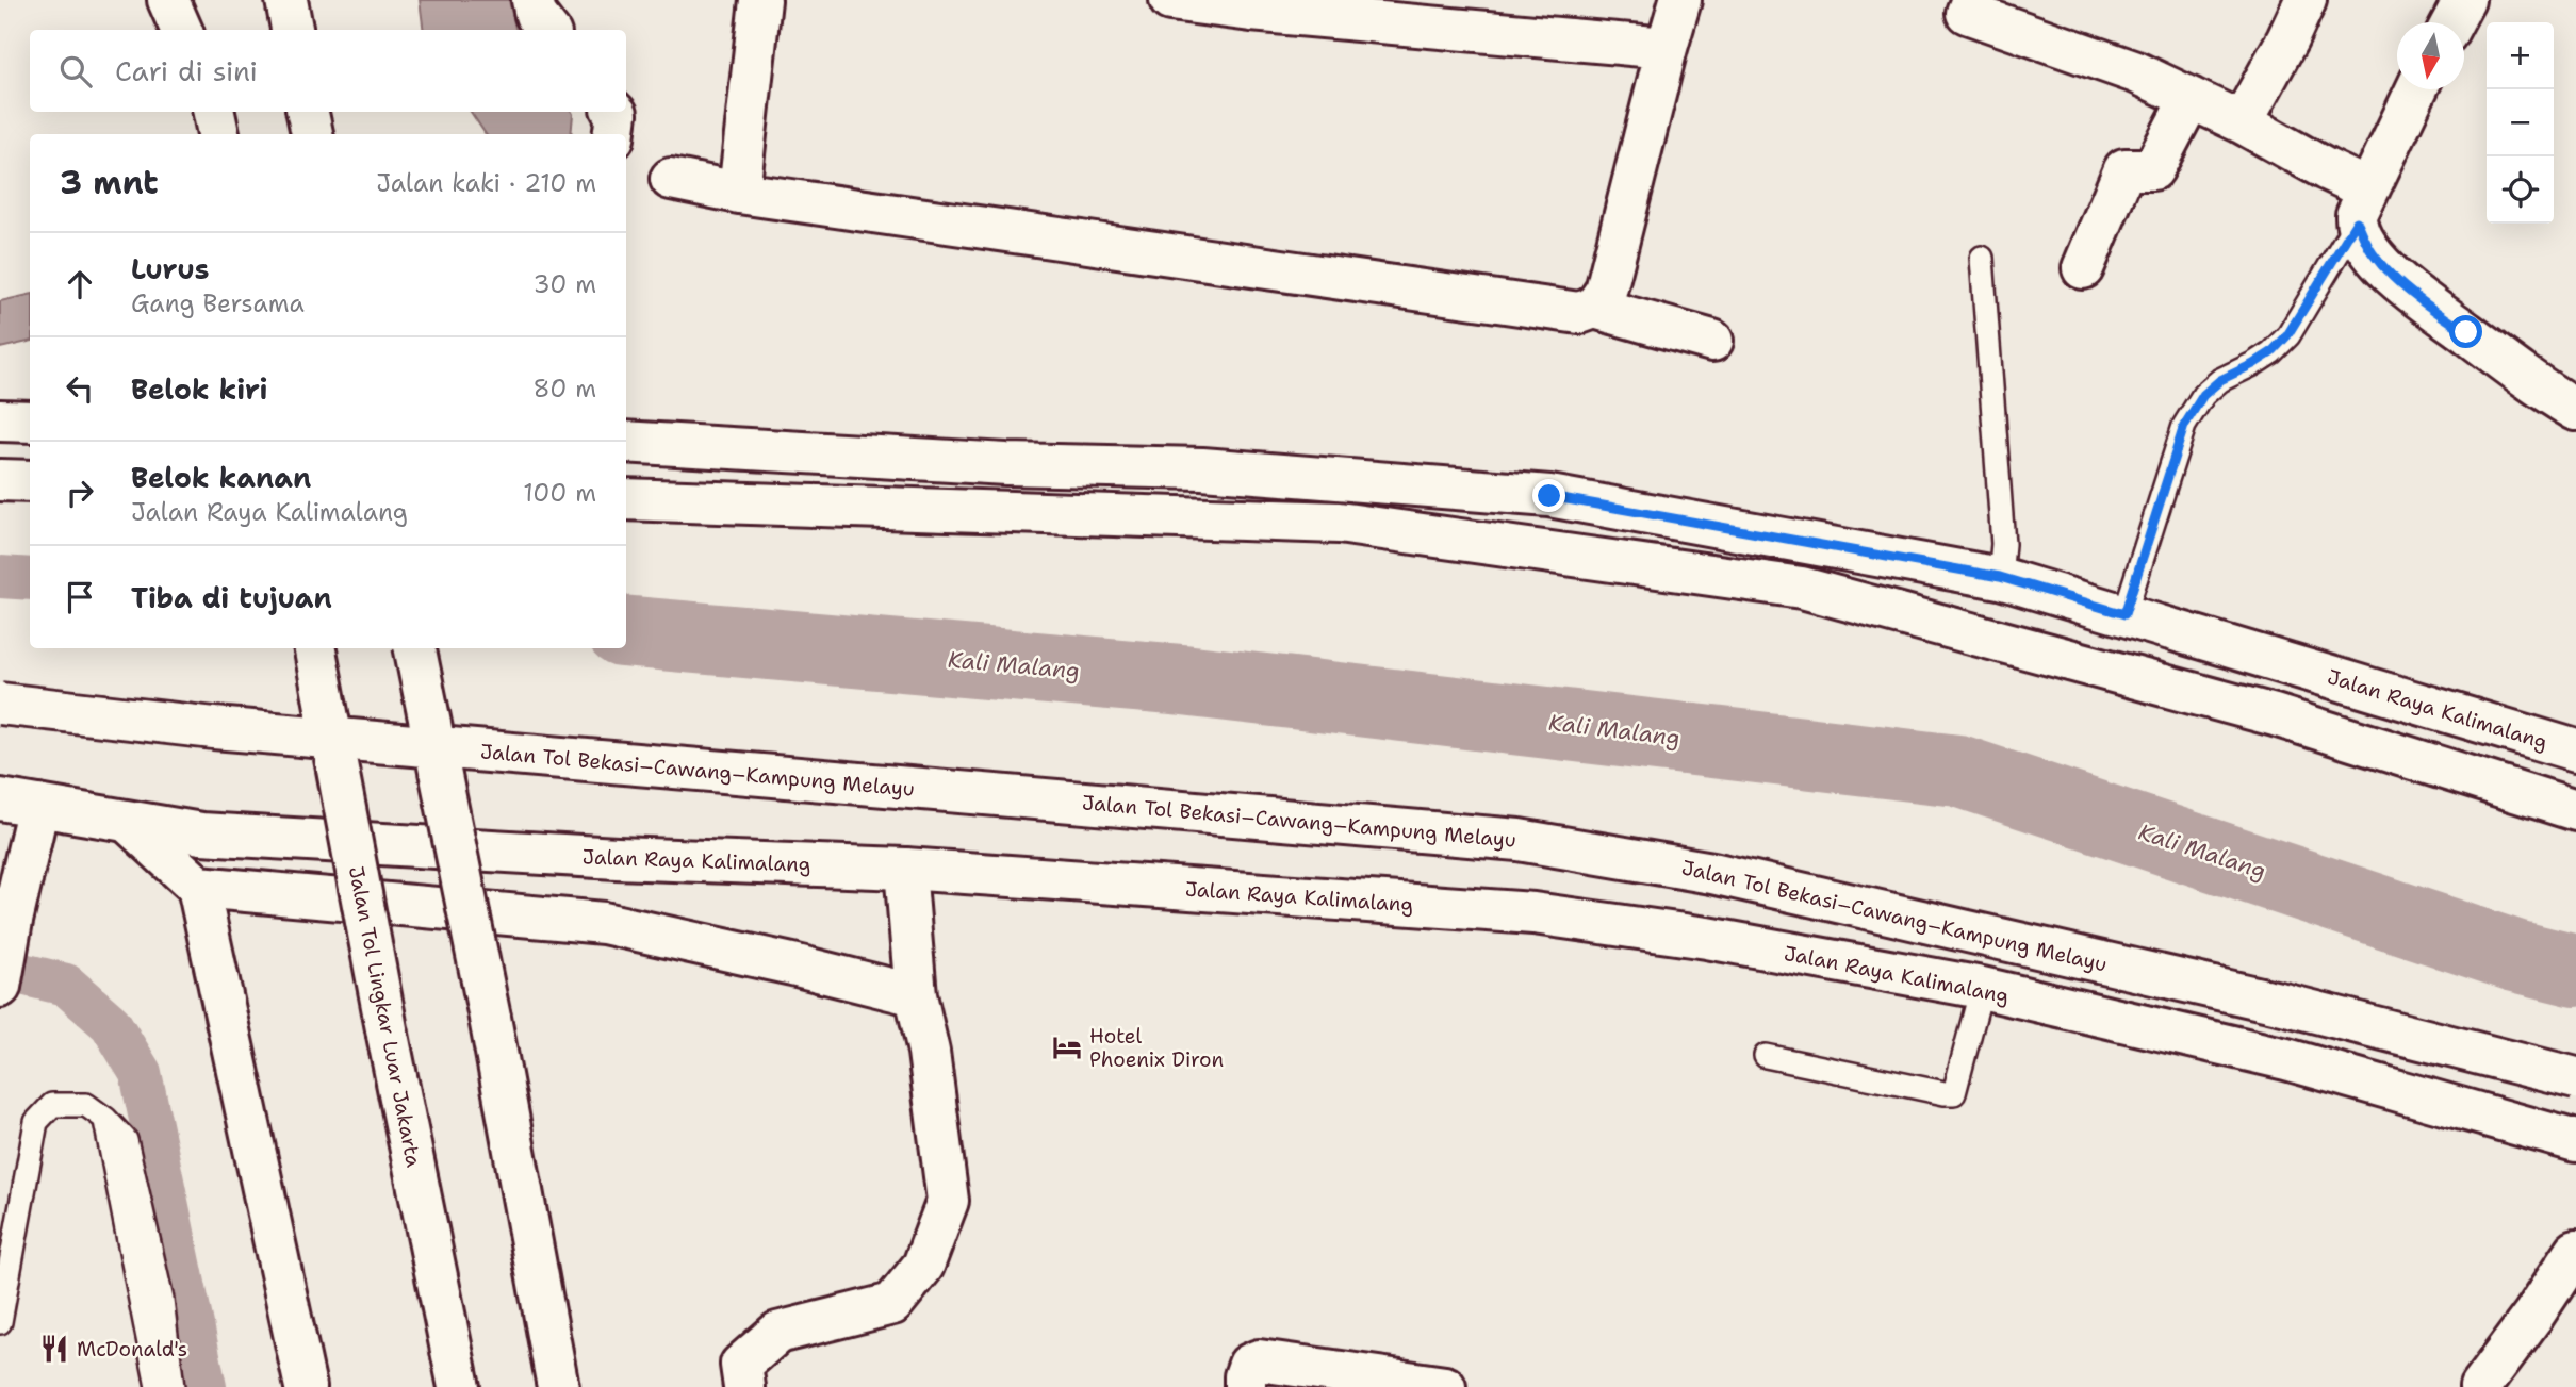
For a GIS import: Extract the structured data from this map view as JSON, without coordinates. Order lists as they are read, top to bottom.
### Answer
{
  "streets": {
    "main road": ["Jalan Raya Kalimalang", "Jalan Tol Bekasi–Cawang–Kampung Melayu", "Jalan Tol Lingkar Luar Jakarta"]
  },
  "water": ["Kali Malang"],
  "places": {
    "hotel": ["Hotel Phoenix Diron"],
    "restaurant": ["McDonald's"]
  },
  "north": "bottom",
  "page": {
    "map_buttons": ["+", "−"],
    "search": "Cari di sini",
    "heading": ["3 mnt", "Jalan kaki · 210 m"],
    "list": [
      ["Lurus", "Gang Bersama", "30 m"],
      ["Belok kiri", "80 m"],
      ["Belok kanan", "Jalan Raya Kalimalang", "100 m"],
      "Tiba di tujuan"
    ]
  }
}
